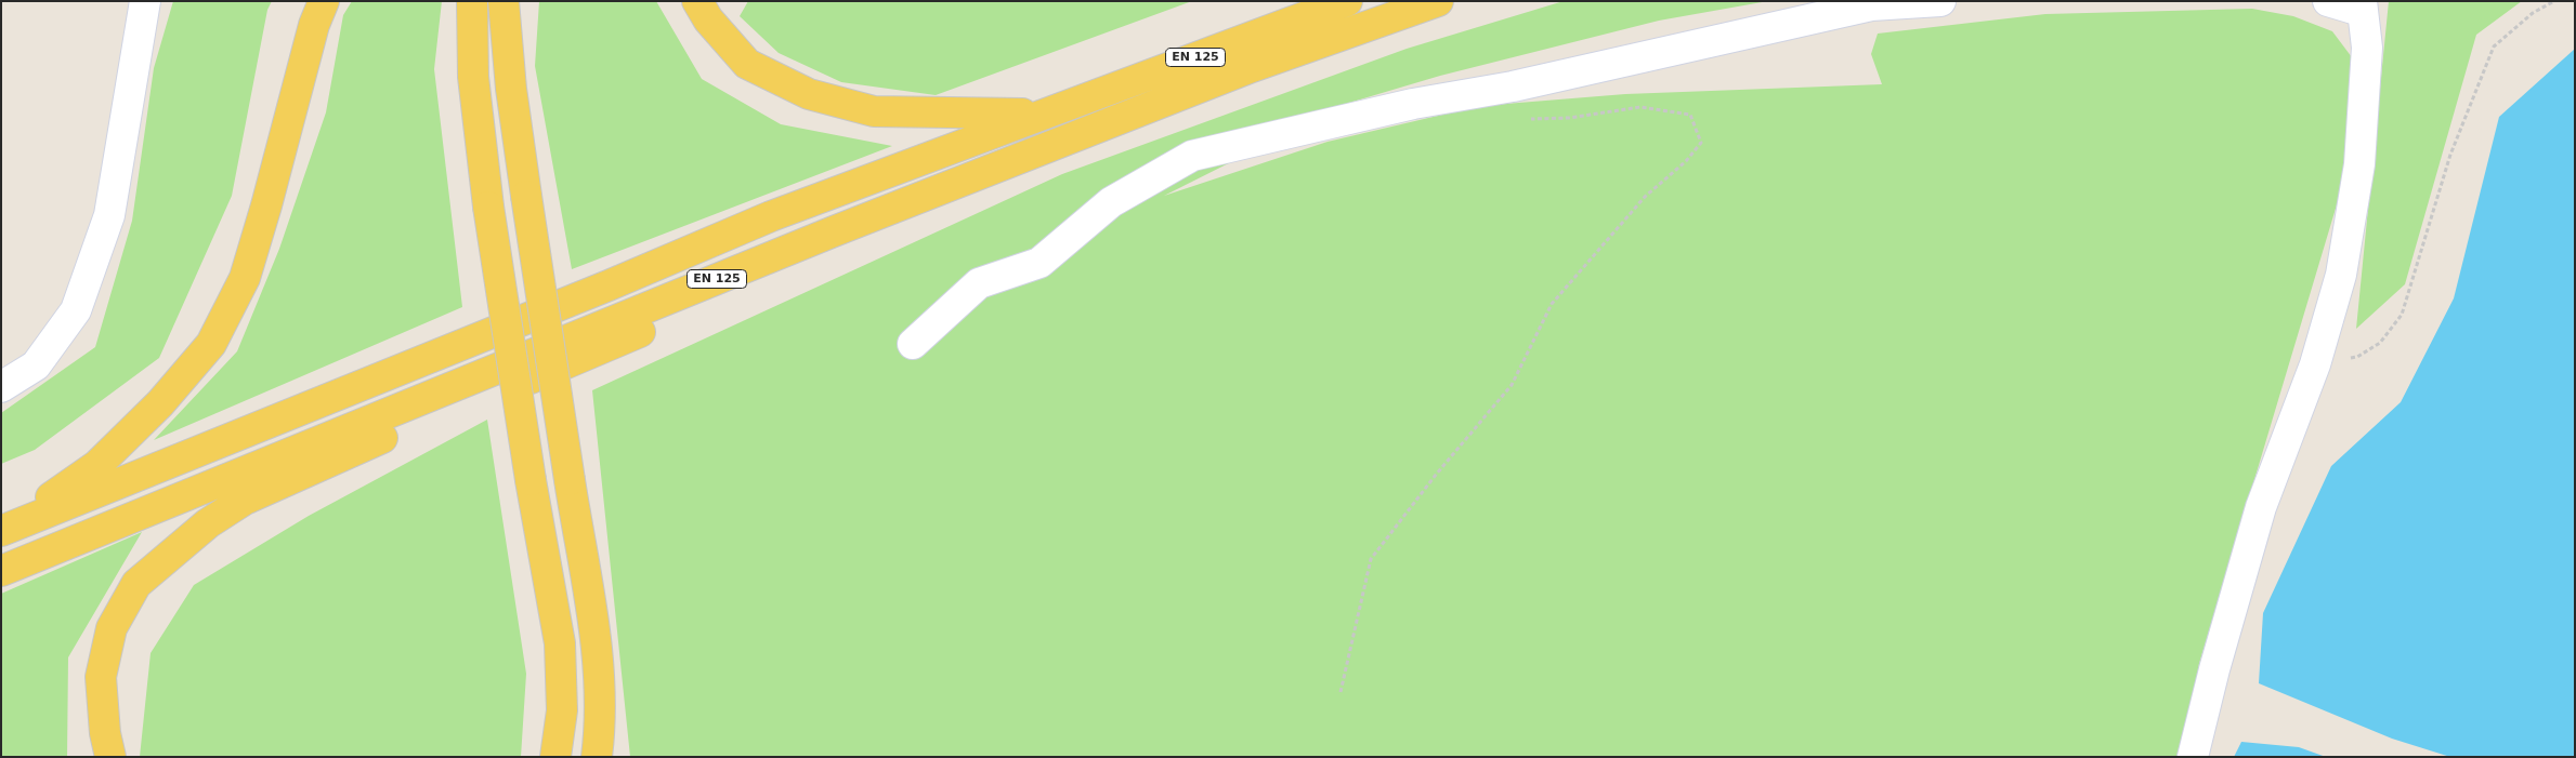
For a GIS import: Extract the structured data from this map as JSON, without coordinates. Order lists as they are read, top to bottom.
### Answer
{
  "streets": {
    "main road": ["EN 125"]
  }
}
